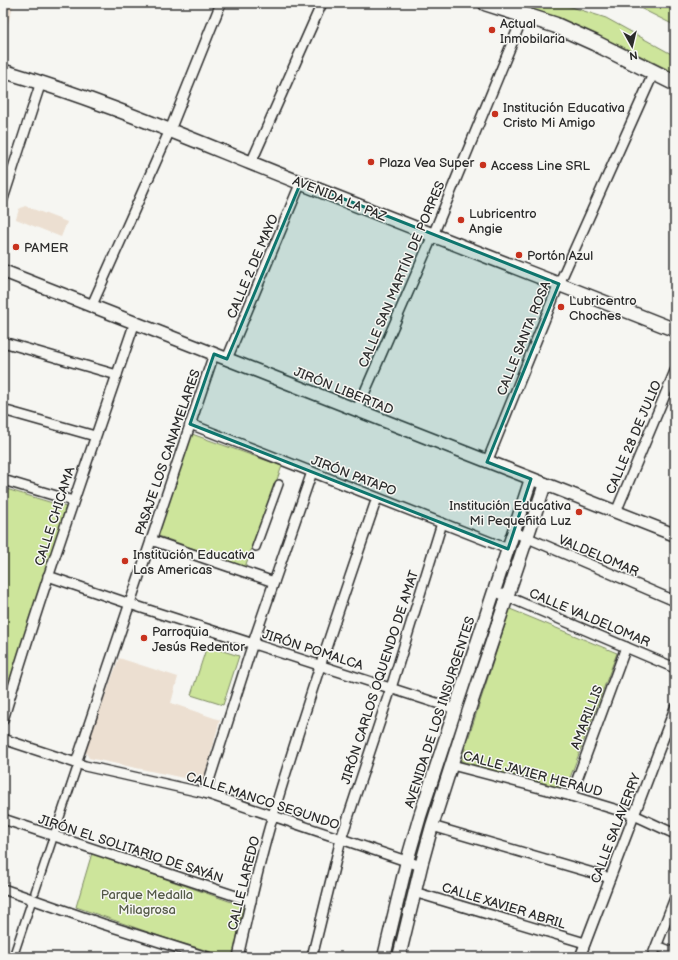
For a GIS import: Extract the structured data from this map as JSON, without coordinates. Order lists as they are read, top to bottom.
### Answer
{
  "streets": {
    "main road": ["AVENIDA LA PAZ"],
    "street": [
      "CALLE 2 DE MAYO",
      "CALLE SAN MARTÍN DE PORRES",
      "CALLE SANTA ROSA",
      "JIRÓN LIBERTAD",
      "CALLE 28 DE JULIO",
      "PASAJE LOS CANAMELARES",
      "JIRÓN PATAPO",
      "CALLE CHICAMA",
      "VALDELOMAR",
      "CALLE VALDELOMAR",
      "JIRÓN POMALCA",
      "JIRÓN CARLOS OQUENDO DE AMAT",
      "AVENIDA DE LOS INSURGENTES",
      "AMARILLIS",
      "CALLE JAVIER HERAUD",
      "CALLE MANCO SEGUNDO",
      "CALLE SALAVERRY",
      "JIRÓN EL SOLITARIO DE SAYÁN",
      "CALLE LAREDO",
      "CALLE XAVIER ABRIL"
    ]
  },
  "crossings": [
    ["AVENIDA LA PAZ", "CALLE 2 DE MAYO"],
    ["AVENIDA LA PAZ", "CALLE SAN MARTÍN DE PORRES"],
    ["AVENIDA LA PAZ", "CALLE SANTA ROSA"],
    ["CALLE 2 DE MAYO", "JIRÓN LIBERTAD"],
    ["CALLE SAN MARTÍN DE PORRES", "JIRÓN LIBERTAD"],
    ["CALLE SANTA ROSA", "JIRÓN LIBERTAD"],
    ["JIRÓN LIBERTAD", "CALLE 28 DE JULIO"],
    ["JIRÓN LIBERTAD", "PASAJE LOS CANAMELARES"],
    ["JIRÓN LIBERTAD", "CALLE CHICAMA"],
    ["JIRÓN LIBERTAD", "AVENIDA DE LOS INSURGENTES"],
    ["PASAJE LOS CANAMELARES", "JIRÓN PATAPO"],
    ["PASAJE LOS CANAMELARES", "JIRÓN POMALCA"],
    ["PASAJE LOS CANAMELARES", "CALLE MANCO SEGUNDO"],
    ["JIRÓN PATAPO", "JIRÓN CARLOS OQUENDO DE AMAT"],
    ["JIRÓN PATAPO", "AVENIDA DE LOS INSURGENTES"],
    ["JIRÓN PATAPO", "CALLE LAREDO"],
    ["CALLE CHICAMA", "JIRÓN POMALCA"],
    ["VALDELOMAR", "AVENIDA DE LOS INSURGENTES"],
    ["CALLE VALDELOMAR", "AVENIDA DE LOS INSURGENTES"],
    ["CALLE VALDELOMAR", "AMARILLIS"],
    ["JIRÓN POMALCA", "JIRÓN CARLOS OQUENDO DE AMAT"],
    ["JIRÓN POMALCA", "AVENIDA DE LOS INSURGENTES"],
    ["JIRÓN POMALCA", "CALLE LAREDO"],
    ["JIRÓN CARLOS OQUENDO DE AMAT", "CALLE MANCO SEGUNDO"],
    ["AVENIDA DE LOS INSURGENTES", "CALLE MANCO SEGUNDO"],
    ["AMARILLIS", "CALLE JAVIER HERAUD"],
    ["CALLE JAVIER HERAUD", "CALLE SALAVERRY"],
    ["CALLE MANCO SEGUNDO", "CALLE LAREDO"],
    ["CALLE SALAVERRY", "CALLE XAVIER ABRIL"],
    ["JIRÓN EL SOLITARIO DE SAYÁN", "CALLE LAREDO"]
  ],
  "parks": ["Parque Medalla Milagrosa"],
  "places": [
    "Actual Inmobilaria",
    "Institución Educativa Cristo Mi Amigo",
    "Plaza Vea Super",
    "Access Line SRL",
    "Lubricentro Angie",
    "PAMER",
    "Portón Azul",
    "Lubricentro Choches",
    "Institución Educativa Mi Pequeñita Luz",
    "Institución Educativa Las Americas",
    "Parroquia Jesús Redentor"
  ],
  "north": "bottom"
}
